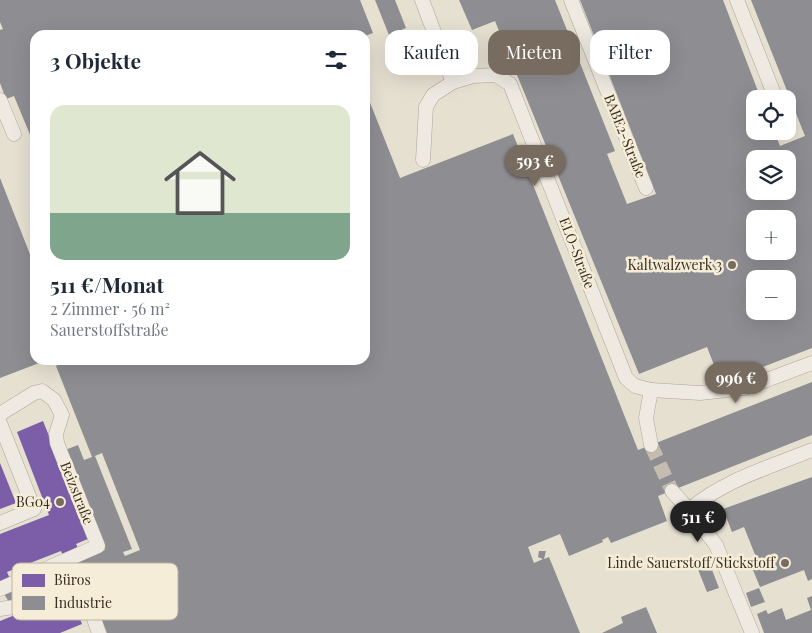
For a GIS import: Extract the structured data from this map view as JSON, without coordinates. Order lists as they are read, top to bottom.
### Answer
{
  "streets": {
    "street": ["BABE2-Straße", "ELO-Straße", "Beizstraße"]
  },
  "places": ["Kaltwalzwerk 3", "BG04", "Linde Sauerstoff/Stickstoff"],
  "legend": ["Büros", "Industrie"],
  "page": {
    "chip": ["Kaufen", "Mieten", "Filter"],
    "heading": "3 Objekte",
    "map_buttons": ["+", "−"],
    "list": [
      {
        "name": "511 €/Monat",
        "note": "2 Zimmer · 56 m² · Sauerstoffstraße"
      }
    ],
    "price": ["593 €", "996 €", "511 €"]
  }
}
